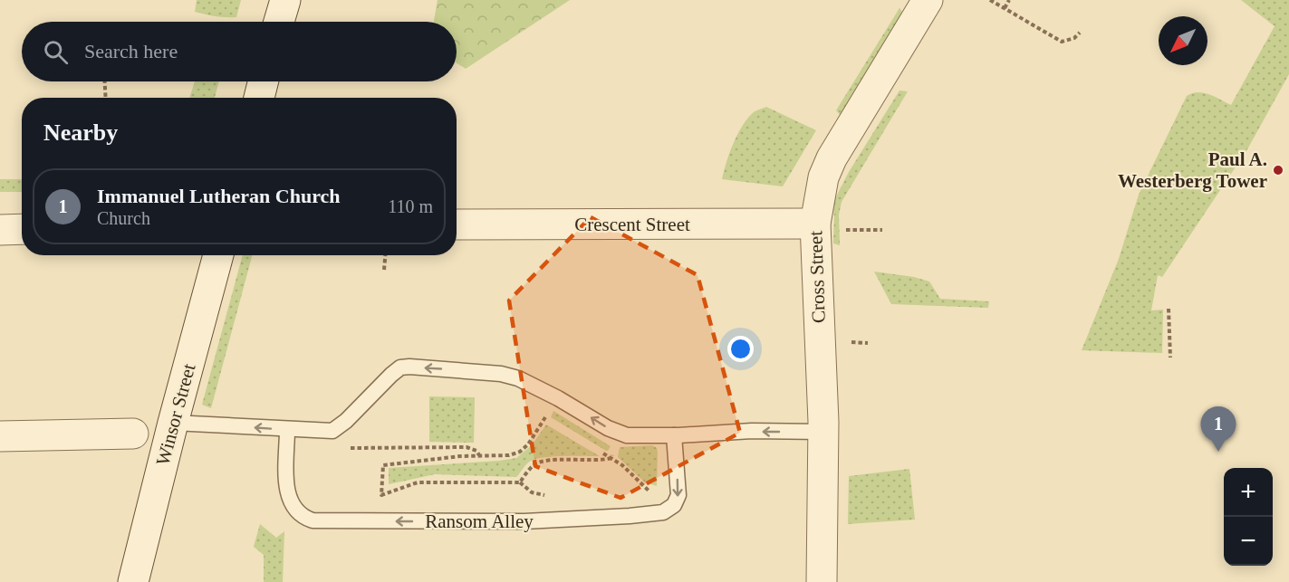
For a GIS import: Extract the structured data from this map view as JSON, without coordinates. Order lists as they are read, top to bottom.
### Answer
{
  "streets": {
    "street": ["Crescent Street", "Cross Street", "Winsor Street"],
    "lane": ["Ransom Alley"]
  },
  "crossings": [
    ["Crescent Street", "Cross Street"]
  ],
  "one_way": ["Ransom Alley"],
  "places": ["Paul A. Westerberg Tower"],
  "north": "bottom left",
  "page": {
    "search": "Search here",
    "heading": "Nearby",
    "list": [
      {
        "mark": "1",
        "name": "Immanuel Lutheran Church",
        "note": "Church",
        "value": "110 m"
      }
    ],
    "pins": "1",
    "map_buttons": ["+", "−"]
  }
}
